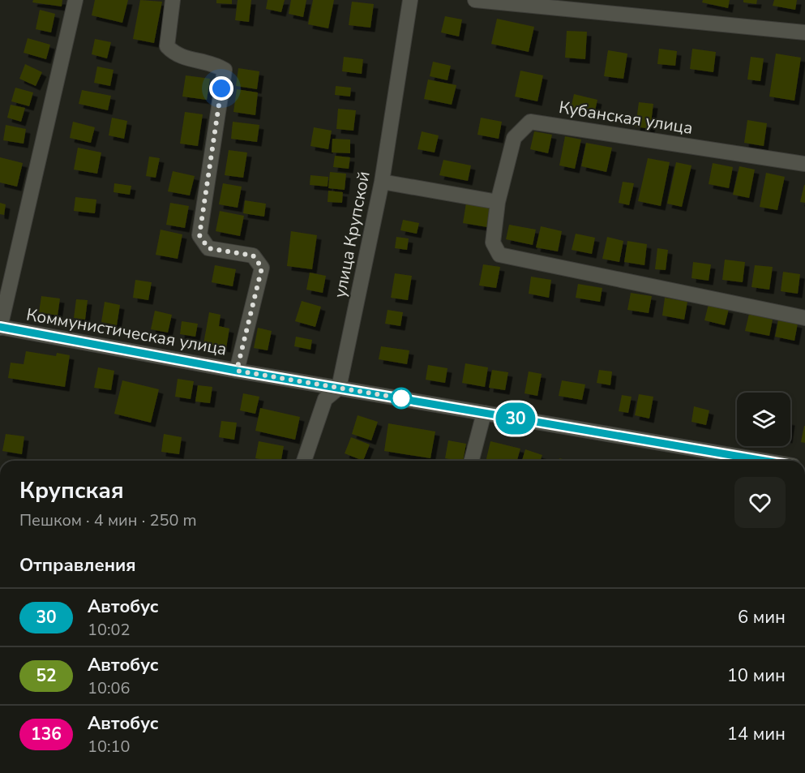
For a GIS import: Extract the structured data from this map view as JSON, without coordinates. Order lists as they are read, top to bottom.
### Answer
{
  "streets": {
    "street": ["Кубанская улица", "улица Крупской", "Коммунистическая улица"]
  },
  "crossings": [
    ["улица Крупской", "Коммунистическая улица"]
  ],
  "lines": ["bus line 30"],
  "page": {
    "on_map": "30",
    "heading": [
      ["Крупская", "Пешком · 4 мин · 250 m"],
      "Отправления"
    ],
    "list": [
      {
        "mark": "30",
        "name": "Автобус",
        "note": "10:02",
        "value": "6 мин"
      },
      {
        "mark": "52",
        "name": "Автобус",
        "note": "10:06",
        "value": "10 мин"
      },
      {
        "mark": "136",
        "name": "Автобус",
        "note": "10:10",
        "value": "14 мин"
      }
    ]
  }
}
